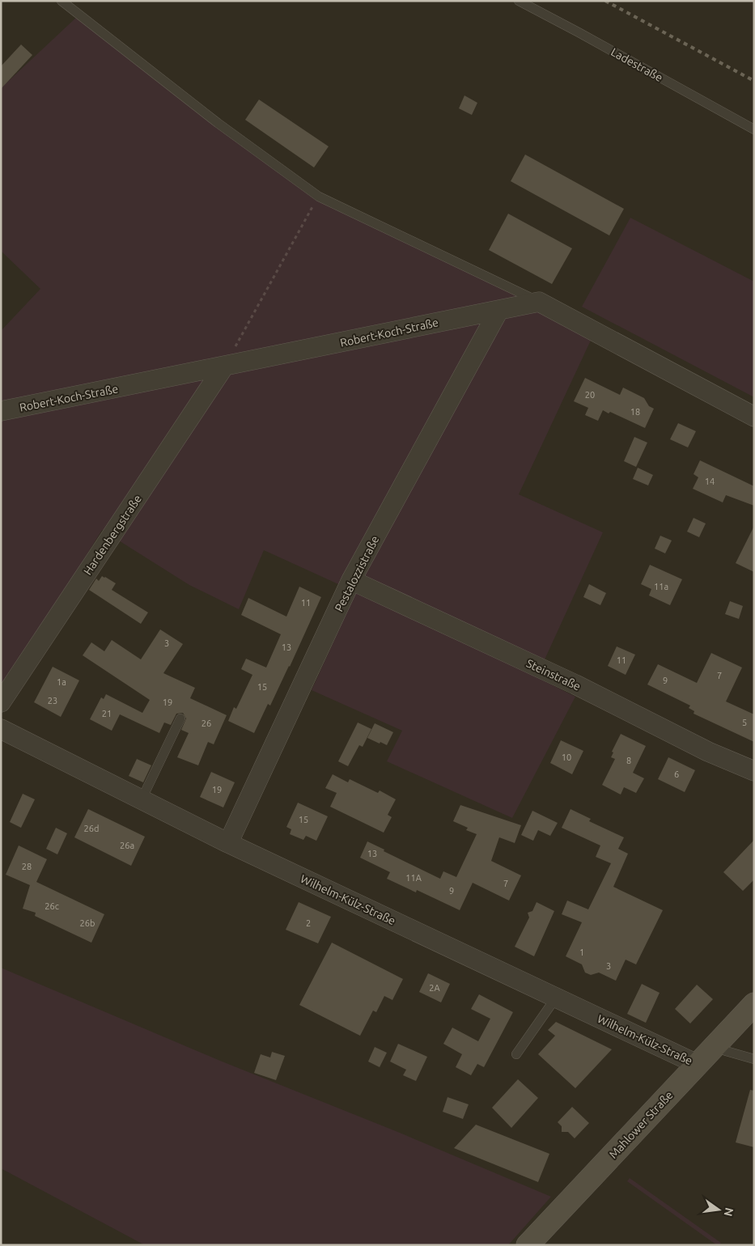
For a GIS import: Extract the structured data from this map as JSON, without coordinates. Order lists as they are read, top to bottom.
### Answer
{
  "streets": {
    "main road": ["Mahlower Straße"],
    "street": [
      "Robert-Koch-Straße",
      "Hardenbergstraße",
      "Pestalozzistraße",
      "Steinstraße",
      "Wilhelm-Külz-Straße"
    ],
    "lane": ["Ladestraße"]
  },
  "crossings": [
    ["Robert-Koch-Straße", "Hardenbergstraße"],
    ["Robert-Koch-Straße", "Pestalozzistraße"],
    ["Pestalozzistraße", "Steinstraße"],
    ["Pestalozzistraße", "Wilhelm-Külz-Straße"],
    ["Wilhelm-Külz-Straße", "Mahlower Straße"]
  ],
  "house_numbers": [
    "20",
    "18",
    "14",
    "11a",
    "11",
    "3",
    "13",
    "11",
    "7",
    "9",
    "1a",
    "15",
    "23",
    "19",
    "21",
    "5",
    "26",
    "10",
    "8",
    "6",
    "19",
    "15",
    "26d",
    "26a",
    "13",
    "28",
    "11A",
    "7",
    "9",
    "26c",
    "26b",
    "2",
    "1",
    "3",
    "2A"
  ],
  "north": "right"
}
